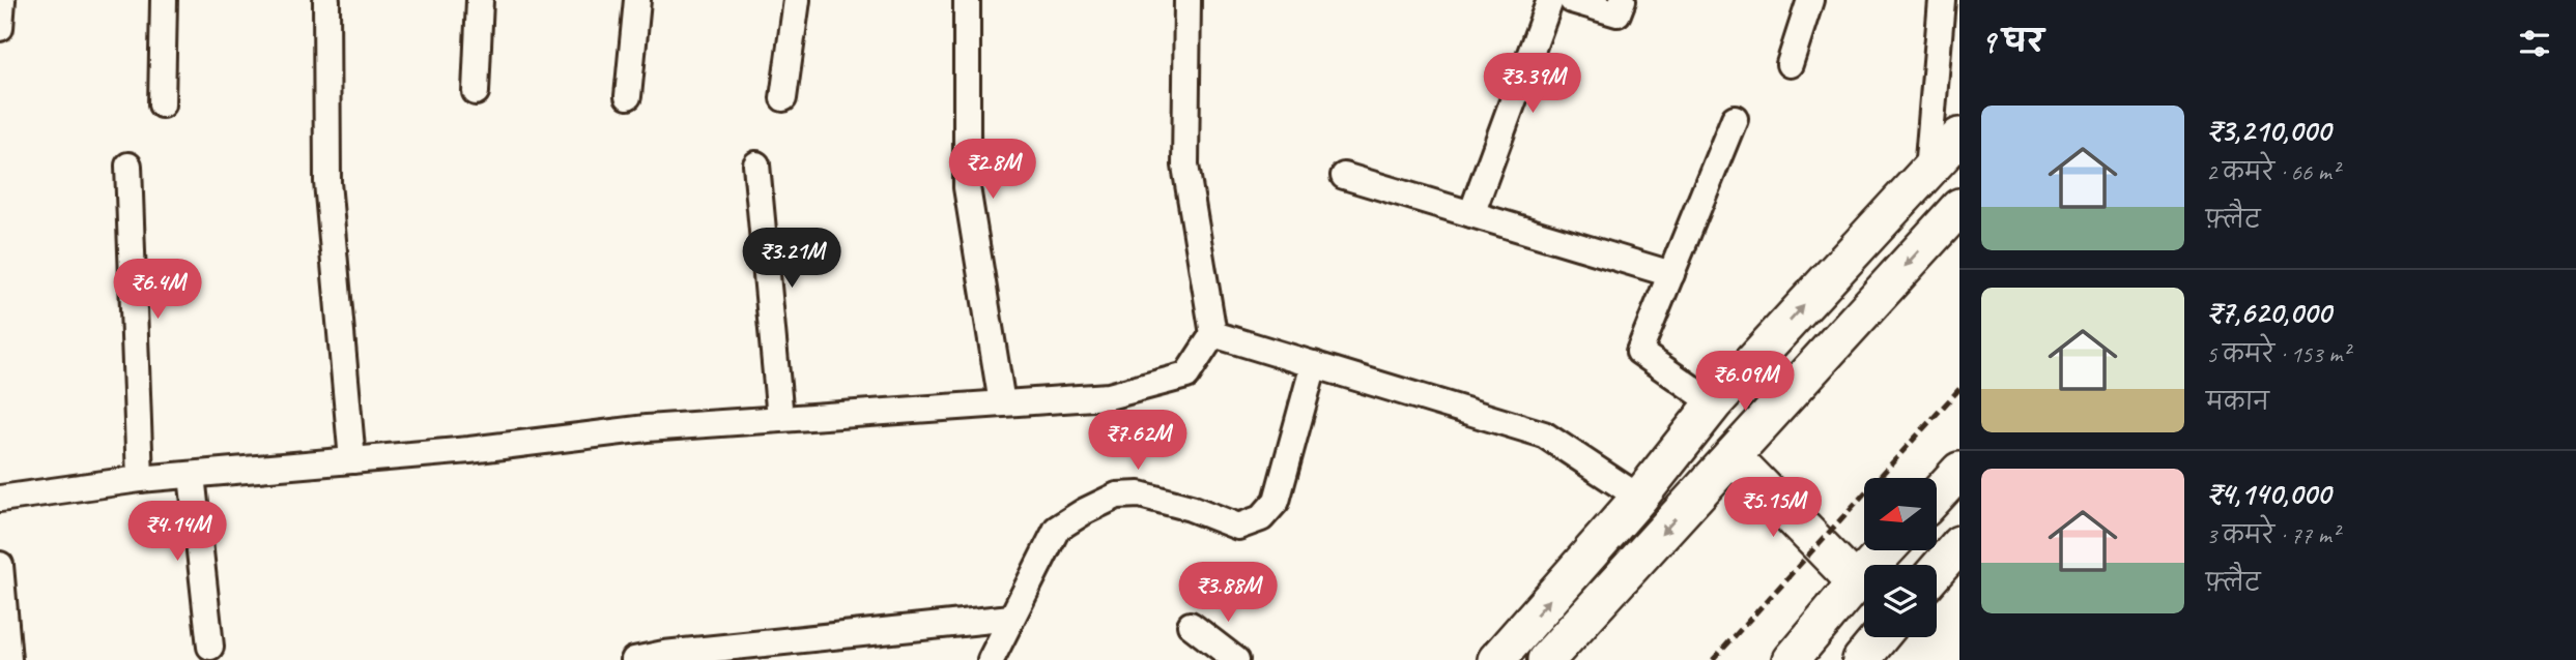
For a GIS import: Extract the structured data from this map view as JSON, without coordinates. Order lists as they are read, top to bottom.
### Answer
{
  "north": "left",
  "page": {
    "heading": "9 घर",
    "price": [
      "₹3.39M",
      "₹2.8M",
      "₹3.21M",
      "₹6.4M",
      "₹6.09M",
      "₹7.62M",
      "₹5.15M",
      "₹4.14M",
      "₹3.88M"
    ],
    "list": [
      {
        "name": "₹3,210,000",
        "note": "2 कमरे · 66 m² · फ़्लैट"
      },
      {
        "name": "₹7,620,000",
        "note": "5 कमरे · 153 m² · मकान"
      },
      {
        "name": "₹4,140,000",
        "note": "3 कमरे · 77 m² · फ़्लैट"
      }
    ]
  }
}
